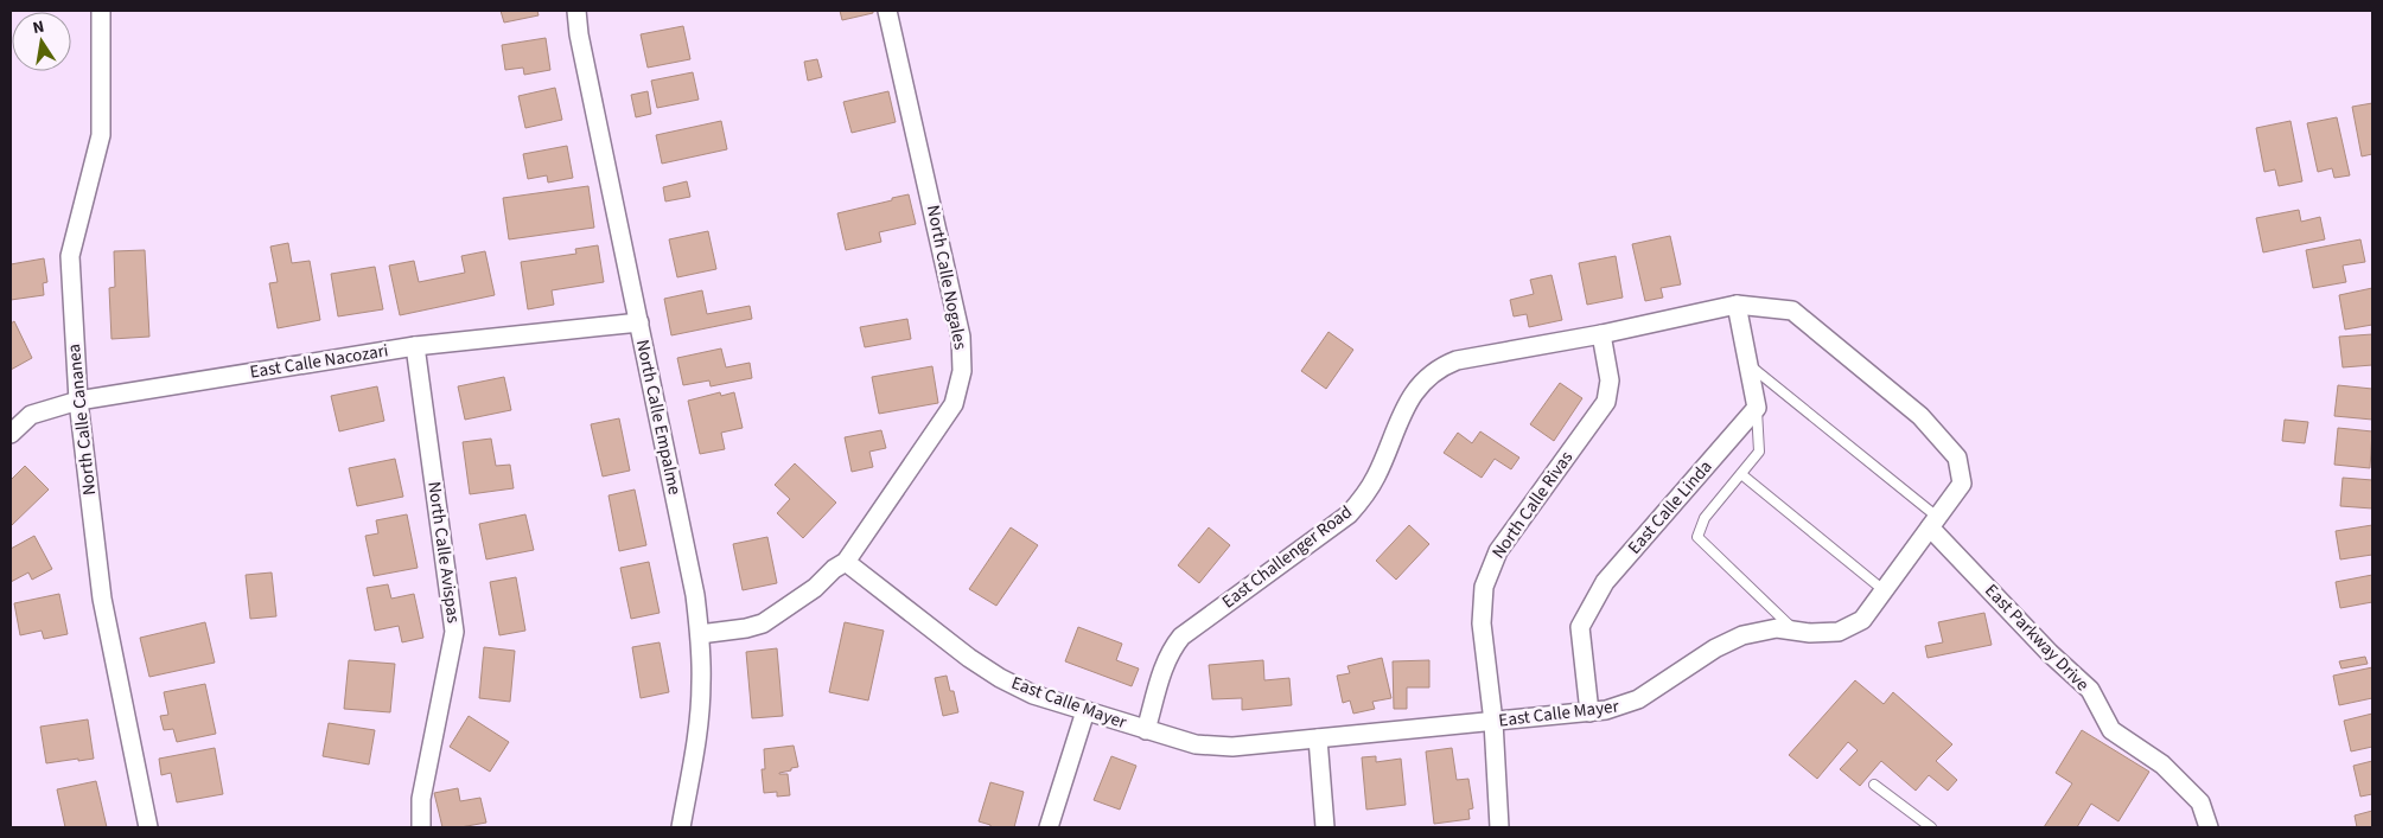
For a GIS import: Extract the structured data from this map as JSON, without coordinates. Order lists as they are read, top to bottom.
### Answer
{
  "streets": {
    "street": [
      "North Calle Nogales",
      "East Calle Nacozari",
      "North Calle Empalme",
      "North Calle Cananea",
      "North Calle Rivas",
      "East Calle Linda",
      "North Calle Avispas",
      "East Challenger Road",
      "East Parkway Drive",
      "East Calle Mayer"
    ]
  },
  "crossings": [
    ["North Calle Nogales", "North Calle Empalme"],
    ["North Calle Nogales", "East Calle Mayer"],
    ["East Calle Nacozari", "North Calle Empalme"],
    ["East Calle Nacozari", "North Calle Cananea"],
    ["East Calle Nacozari", "North Calle Avispas"],
    ["North Calle Rivas", "East Challenger Road"],
    ["North Calle Rivas", "East Calle Mayer"],
    ["East Calle Linda", "East Calle Mayer"],
    ["East Challenger Road", "East Calle Mayer"],
    ["East Parkway Drive", "East Calle Mayer"]
  ],
  "north": "top"
}
